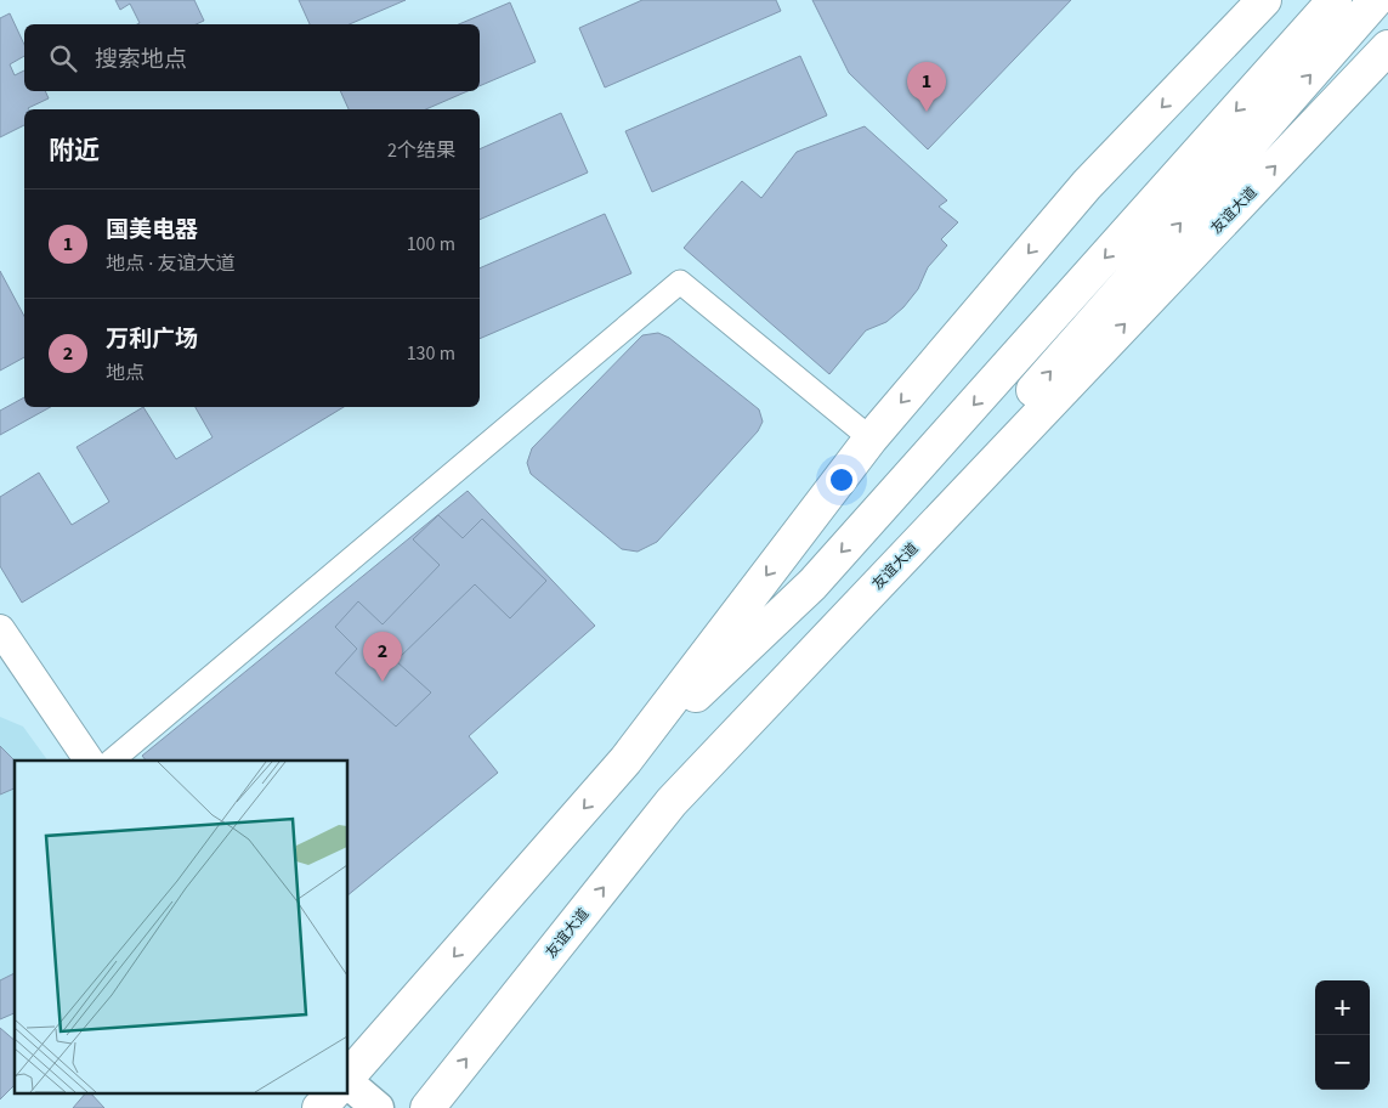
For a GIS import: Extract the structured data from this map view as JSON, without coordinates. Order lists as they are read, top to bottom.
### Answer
{
  "streets": {
    "main road": ["友谊大道"]
  },
  "page": {
    "search": "搜索地点",
    "pins": ["1", "2"],
    "heading": ["附近", "2个结果"],
    "list": [
      {
        "mark": "1",
        "name": "国美电器",
        "note": "地点 · 友谊大道",
        "value": "100 m"
      },
      {
        "mark": "2",
        "name": "万利广场",
        "note": "地点",
        "value": "130 m"
      }
    ],
    "map_buttons": ["+", "−"]
  }
}
